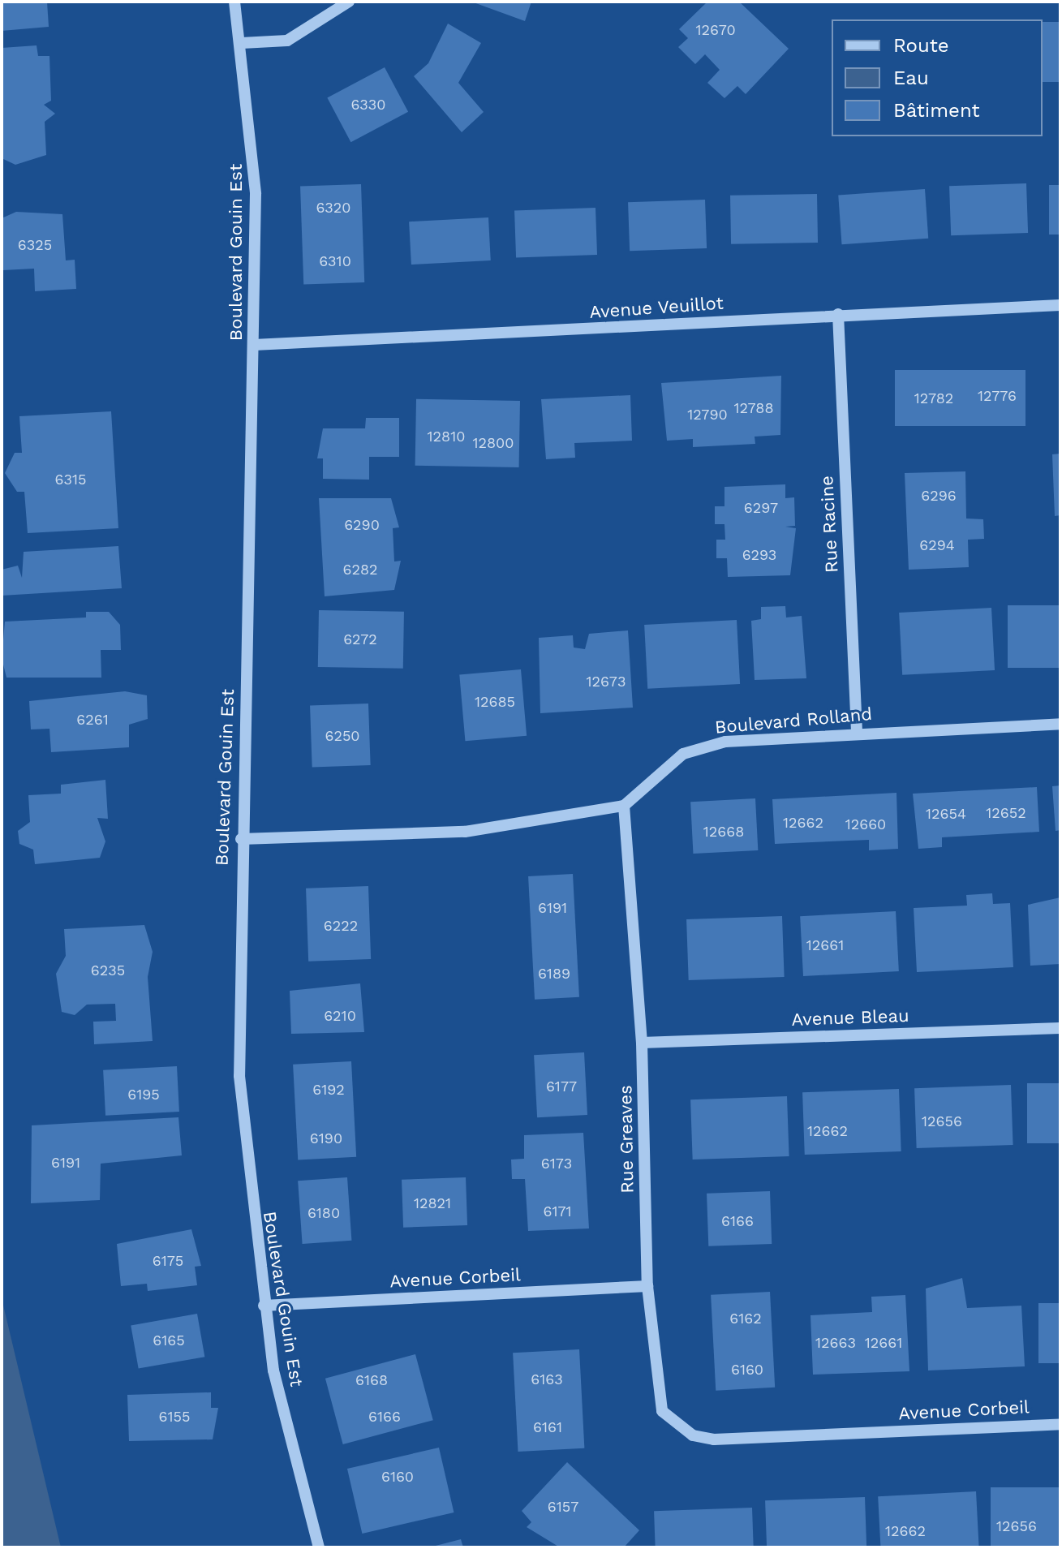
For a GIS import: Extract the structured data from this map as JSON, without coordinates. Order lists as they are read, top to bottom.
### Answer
{
  "streets": {
    "street": [
      "Boulevard Gouin Est",
      "Avenue Veuillot",
      "Rue Racine",
      "Boulevard Rolland",
      "Avenue Bleau",
      "Rue Greaves",
      "Avenue Corbeil"
    ]
  },
  "crossings": [
    ["Boulevard Gouin Est", "Avenue Veuillot"],
    ["Boulevard Gouin Est", "Avenue Corbeil"],
    ["Avenue Veuillot", "Rue Racine"],
    ["Rue Racine", "Boulevard Rolland"],
    ["Boulevard Rolland", "Rue Greaves"],
    ["Avenue Bleau", "Rue Greaves"],
    ["Rue Greaves", "Avenue Corbeil"]
  ],
  "house_numbers": [
    "12670",
    "6330",
    "6320",
    "6325",
    "6310",
    "12776",
    "12782",
    "12788",
    "12790",
    "12810",
    "12800",
    "6315",
    "6296",
    "6297",
    "6290",
    "6294",
    "6293",
    "6282",
    "6272",
    "12673",
    "12685",
    "6261",
    "6250",
    "12652",
    "12654",
    "12662",
    "12660",
    "12668",
    "6191",
    "6222",
    "12661",
    "6235",
    "6189",
    "6210",
    "6177",
    "6192",
    "6195",
    "12656",
    "12662",
    "6190",
    "6191",
    "6173",
    "12821",
    "6171",
    "6180",
    "6166",
    "6175",
    "6162",
    "6165",
    "12663",
    "12661",
    "6160",
    "6163",
    "6168",
    "6155",
    "6166",
    "6161",
    "6160",
    "6157",
    "12656",
    "12662"
  ],
  "legend": ["Route", "Eau", "Bâtiment"]
}
